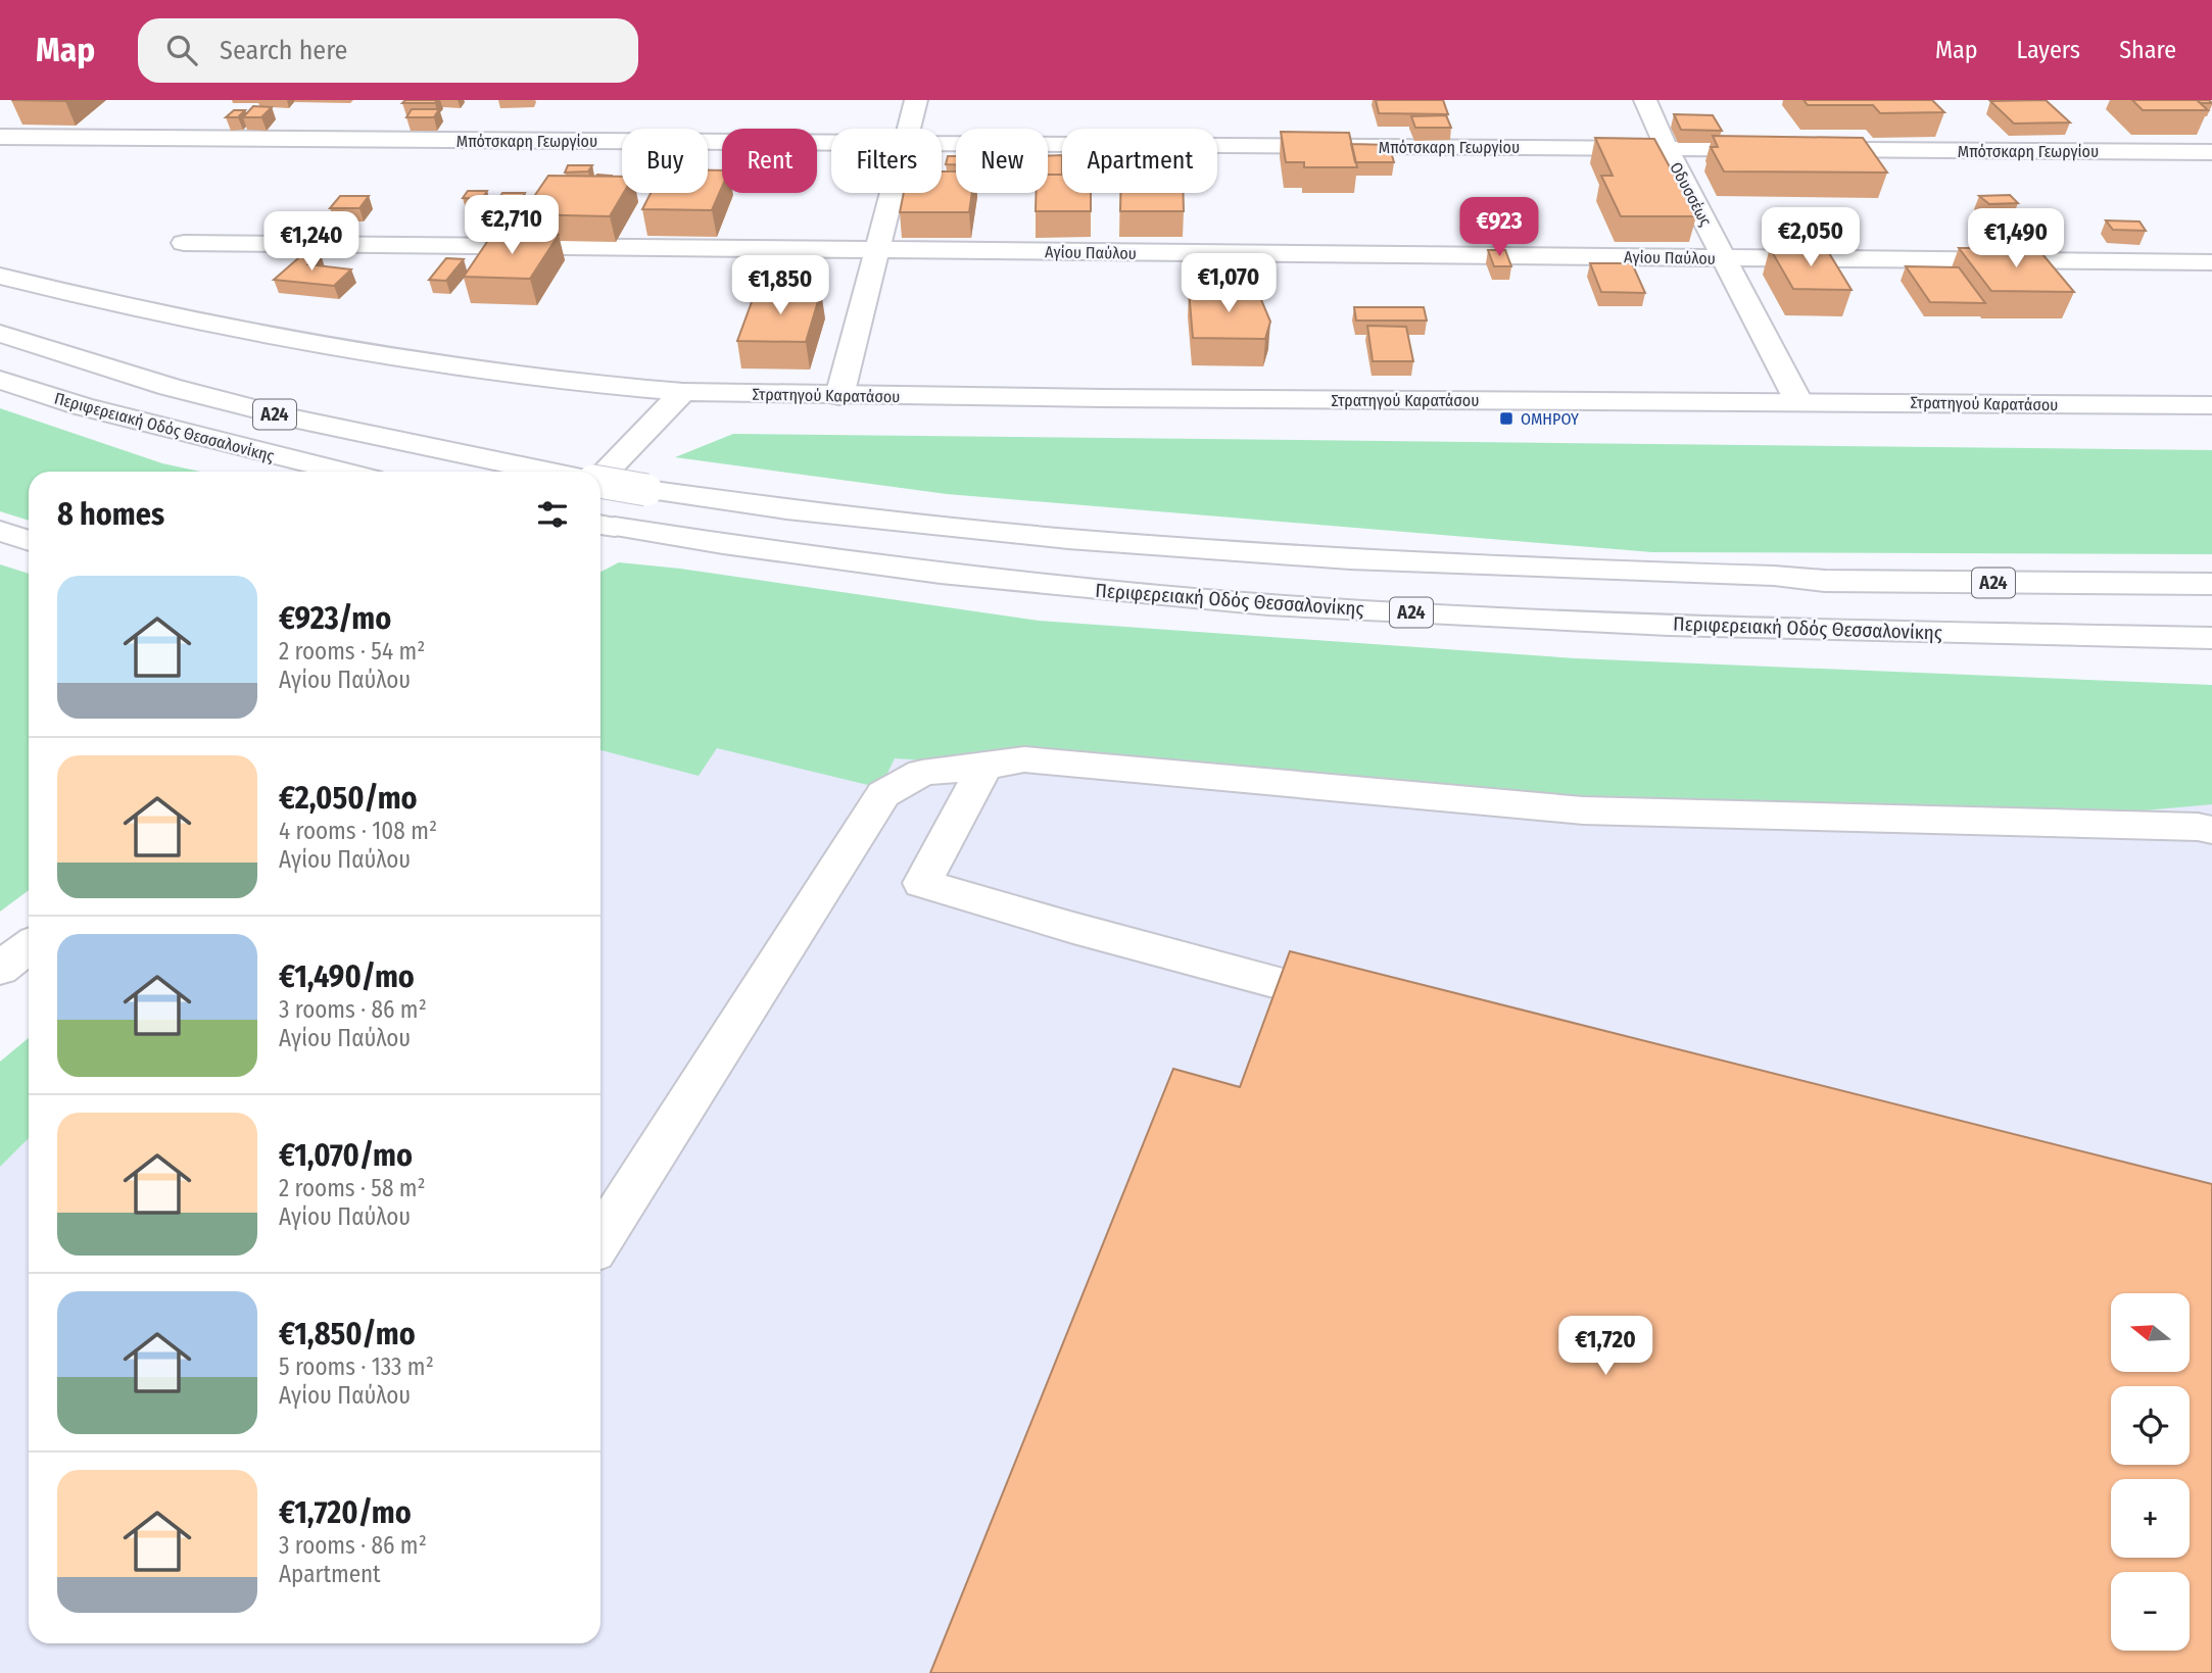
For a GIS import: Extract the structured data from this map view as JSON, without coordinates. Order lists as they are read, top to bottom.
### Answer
{
  "streets": {
    "main road": [
      "Μπότσκαρη Γεωργίου",
      "Οδυσσέως",
      "Αγίου Παύλου",
      "Στρατηγού Καρατάσου",
      "Α24",
      "Περιφερειακή Οδός Θεσσαλονίκης"
    ]
  },
  "crossings": [
    ["Μπότσκαρη Γεωργίου", "Οδυσσέως"],
    ["Οδυσσέως", "Αγίου Παύλου"],
    ["Οδυσσέως", "Στρατηγού Καρατάσου"]
  ],
  "places": {
    "transit": ["ΟΜΗΡΟΥ"]
  },
  "north": "left",
  "page": {
    "header": "Map",
    "search": "Search here",
    "nav": ["Map", "Layers", "Share"],
    "chip": [
      "Buy",
      "Rent",
      "Filters",
      "New",
      "Apartment"
    ],
    "price": [
      "€2,710",
      "€923",
      "€2,050",
      "€1,490",
      "€1,240",
      "€1,070",
      "€1,850",
      "€1,720"
    ],
    "heading": "8 homes",
    "list": [
      {
        "name": "€923/mo",
        "note": "2 rooms · 54 m² · Αγίου Παύλου"
      },
      {
        "name": "€2,050/mo",
        "note": "4 rooms · 108 m² · Αγίου Παύλου"
      },
      {
        "name": "€1,490/mo",
        "note": "3 rooms · 86 m² · Αγίου Παύλου"
      },
      {
        "name": "€1,070/mo",
        "note": "2 rooms · 58 m² · Αγίου Παύλου"
      },
      {
        "name": "€1,850/mo",
        "note": "5 rooms · 133 m² · Αγίου Παύλου"
      },
      {
        "name": "€1,720/mo",
        "note": "3 rooms · 86 m² · Apartment"
      }
    ],
    "map_buttons": ["+", "−"]
  }
}
